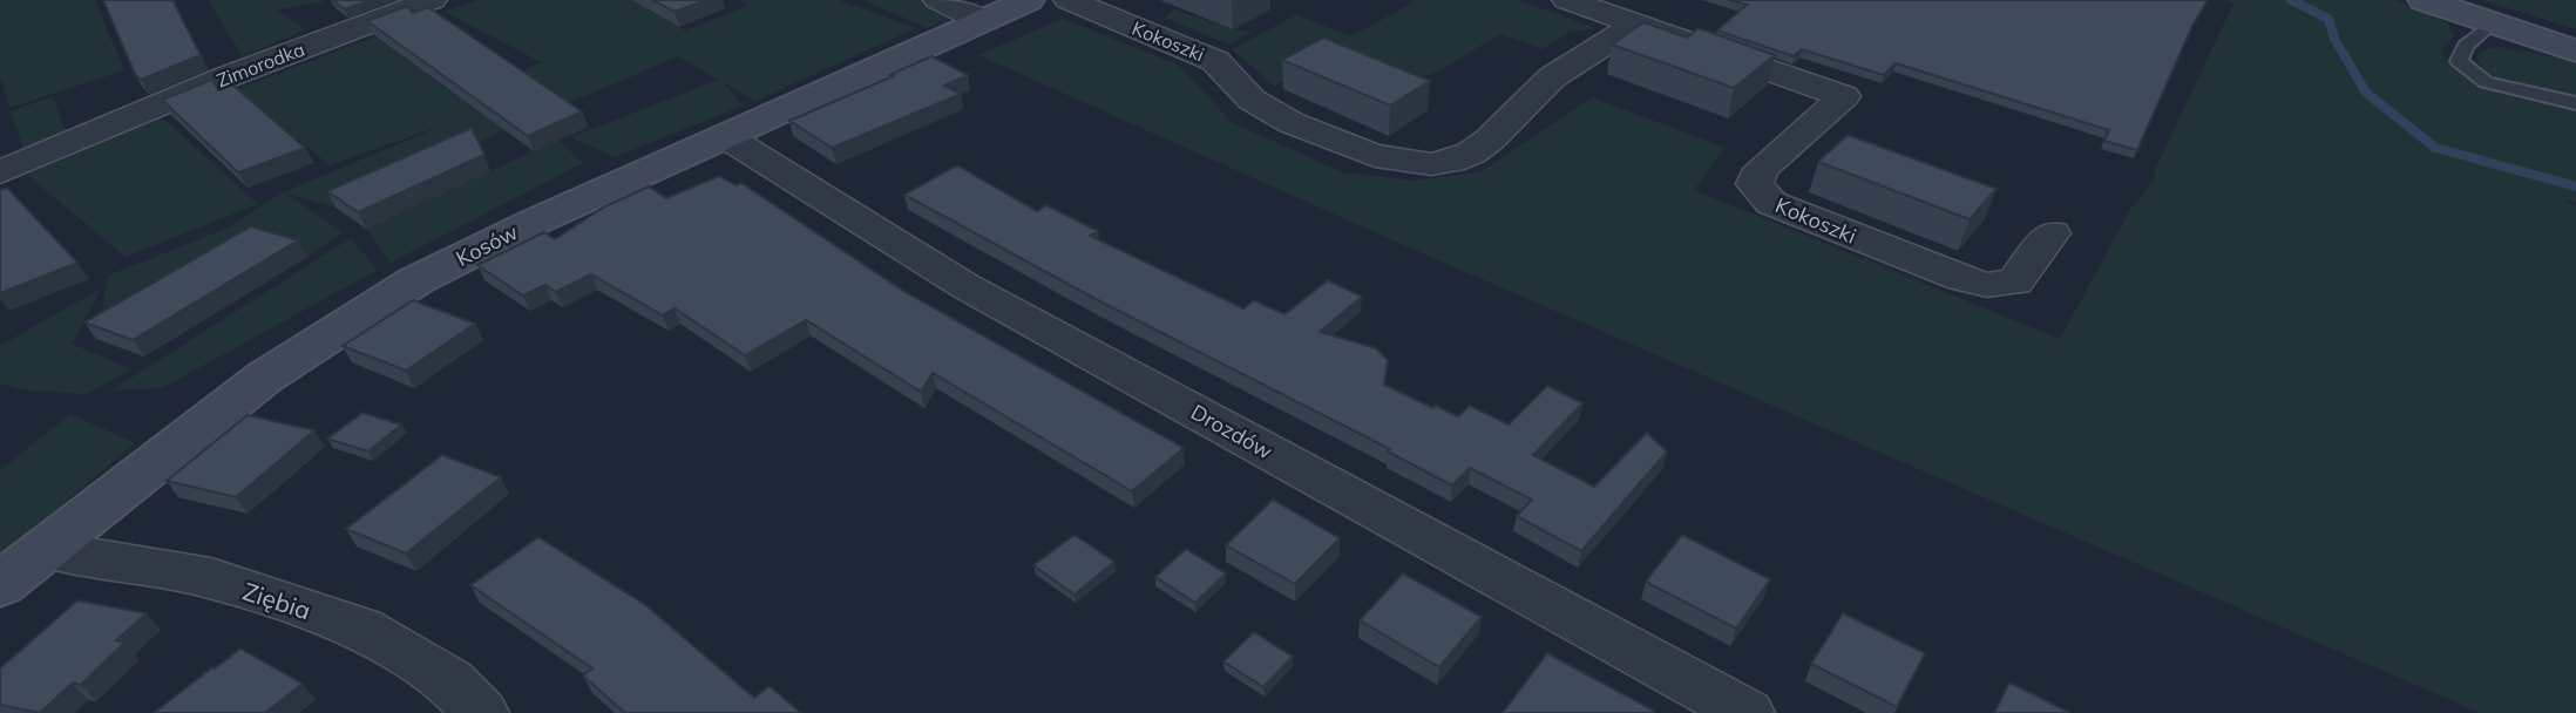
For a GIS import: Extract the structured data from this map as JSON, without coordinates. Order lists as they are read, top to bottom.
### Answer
{
  "streets": {
    "street": [
      "Kokoszki",
      "Zimorodka",
      "Kosów",
      "Drozdów",
      "Ziębia"
    ]
  },
  "crossings": [
    ["Kosów", "Drozdów"],
    ["Kosów", "Ziębia"]
  ]
}
